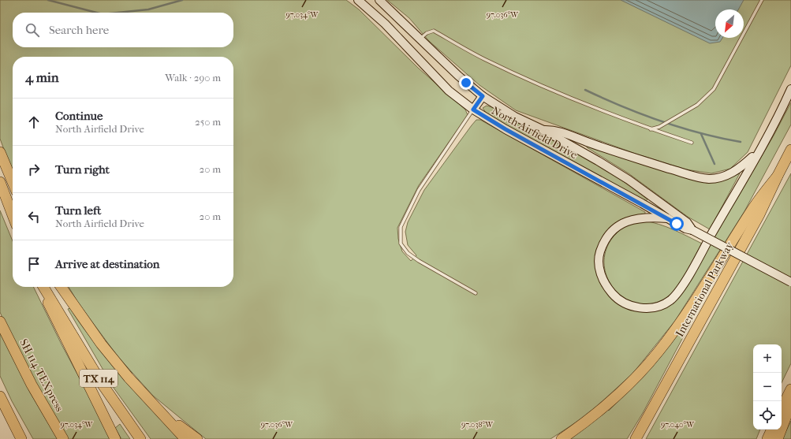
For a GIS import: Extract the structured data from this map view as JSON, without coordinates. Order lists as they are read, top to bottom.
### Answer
{
  "streets": {
    "highway": ["International Parkway", "SH 114 TEXpress", "TX 114"],
    "main road": ["North Airfield Drive"]
  },
  "north": "bottom left",
  "page": {
    "search": "Search here",
    "heading": ["4 min", "Walk · 290 m"],
    "list": [
      ["Continue", "North Airfield Drive", "250 m"],
      ["Turn right", "20 m"],
      ["Turn left", "North Airfield Drive", "20 m"],
      "Arrive at destination"
    ],
    "map_buttons": ["+", "−"]
  },
  "coordinates": [
    "97.034°W",
    "97.036°W",
    "97.038°W",
    "97.040°W"
  ]
}
